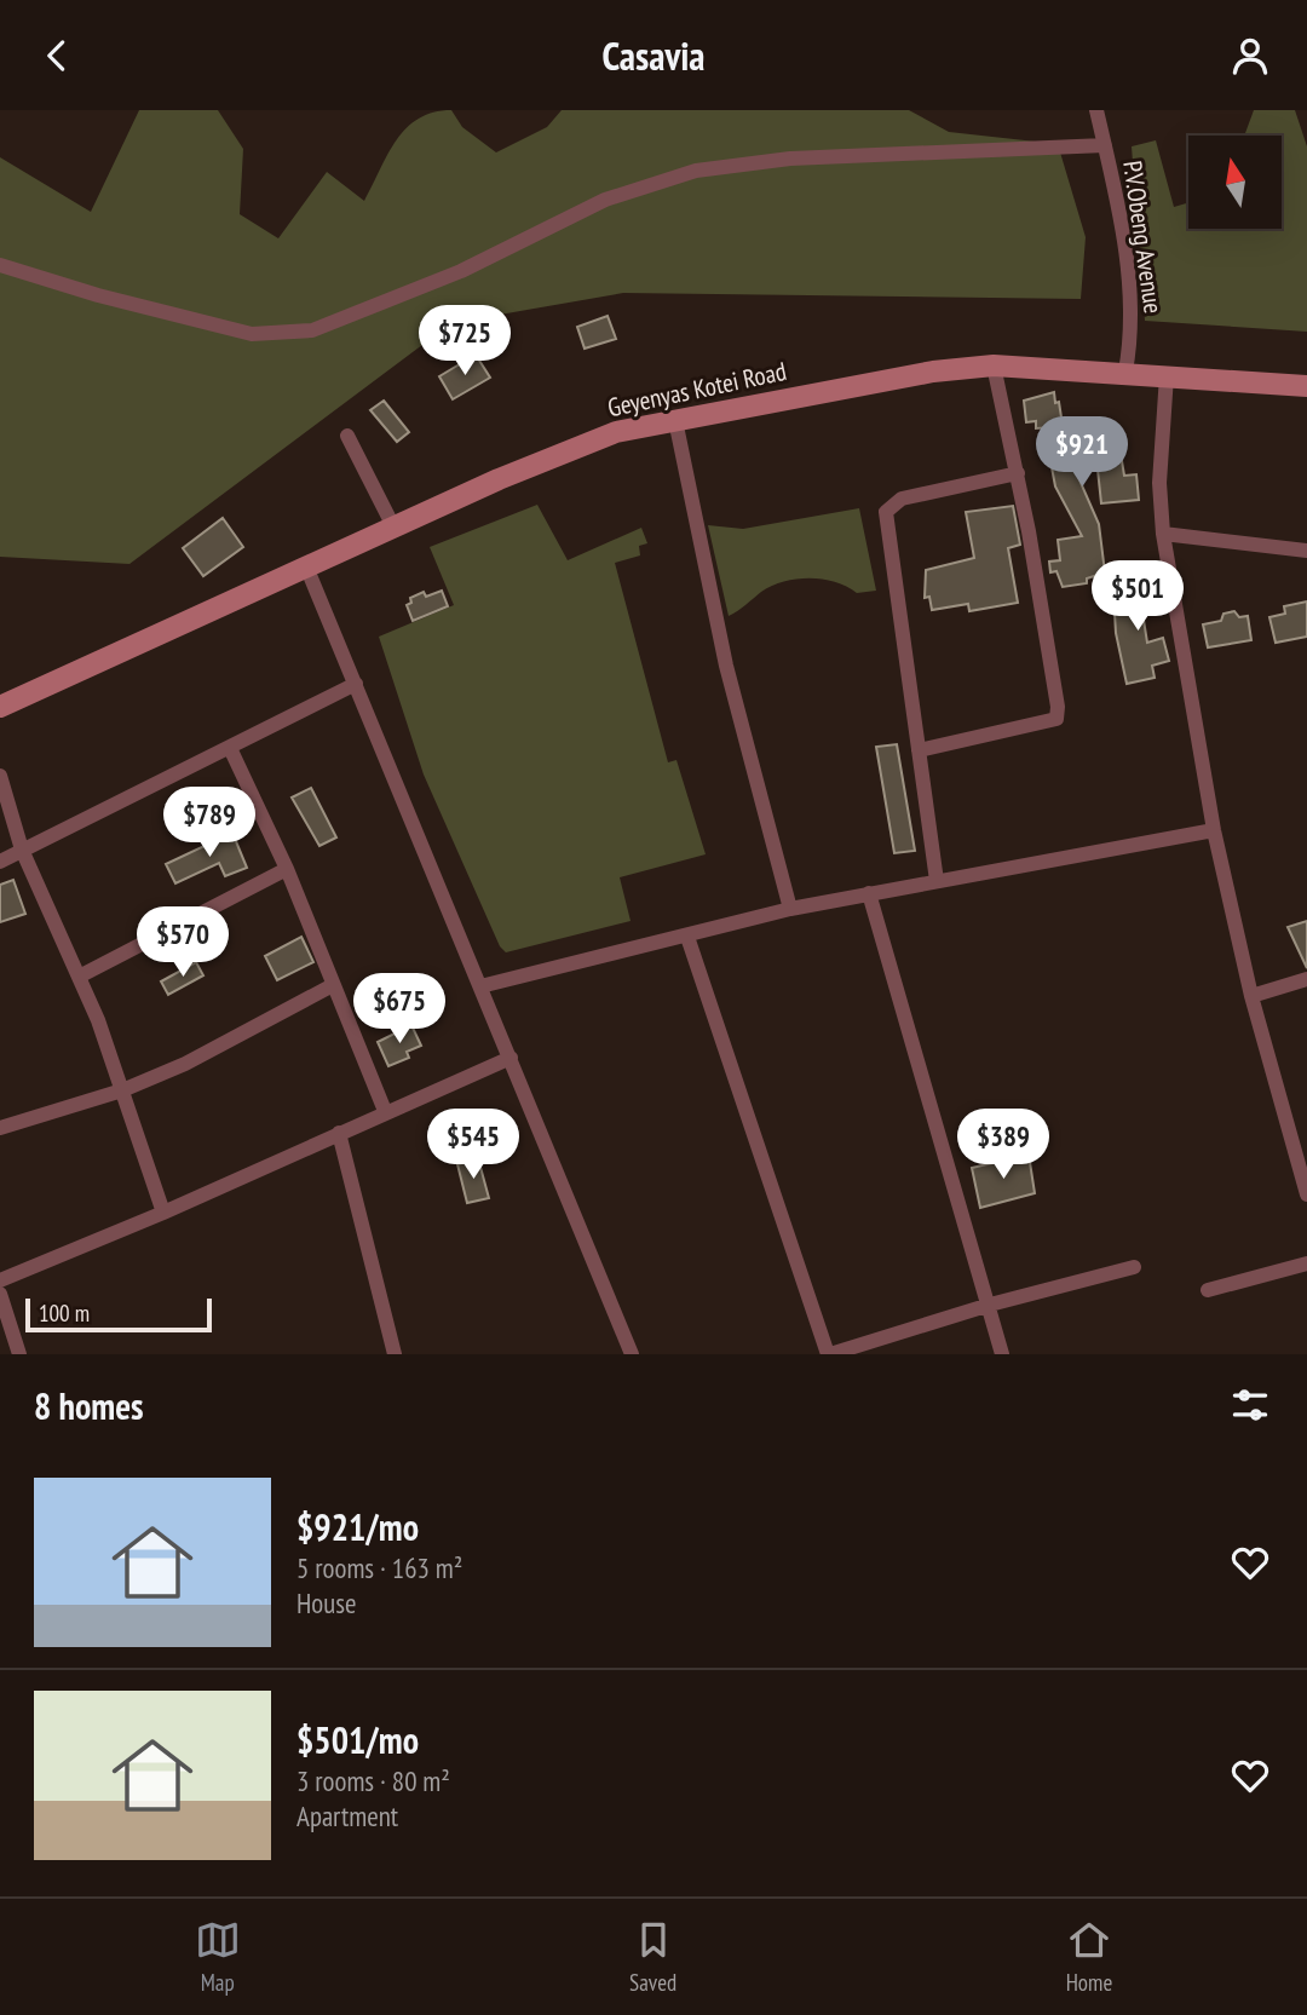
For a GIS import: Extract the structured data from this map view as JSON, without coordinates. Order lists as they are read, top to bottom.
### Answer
{
  "streets": {
    "street": ["P.V.Obeng Avenue", "Geyenyas Kotei Road"]
  },
  "crossings": [
    ["P.V.Obeng Avenue", "Geyenyas Kotei Road"]
  ],
  "scale_bar": "100 m",
  "north": "top",
  "page": {
    "header": "Casavia",
    "price": [
      "$725",
      "$921",
      "$501",
      "$789",
      "$570",
      "$675",
      "$545",
      "$389"
    ],
    "scale": "100 m",
    "heading": "8 homes",
    "list": [
      {
        "name": "$921/mo",
        "note": "5 rooms · 163 m² · House"
      },
      {
        "name": "$501/mo",
        "note": "3 rooms · 80 m² · Apartment"
      }
    ],
    "tabs": ["Map", "Saved", "Home"]
  }
}
